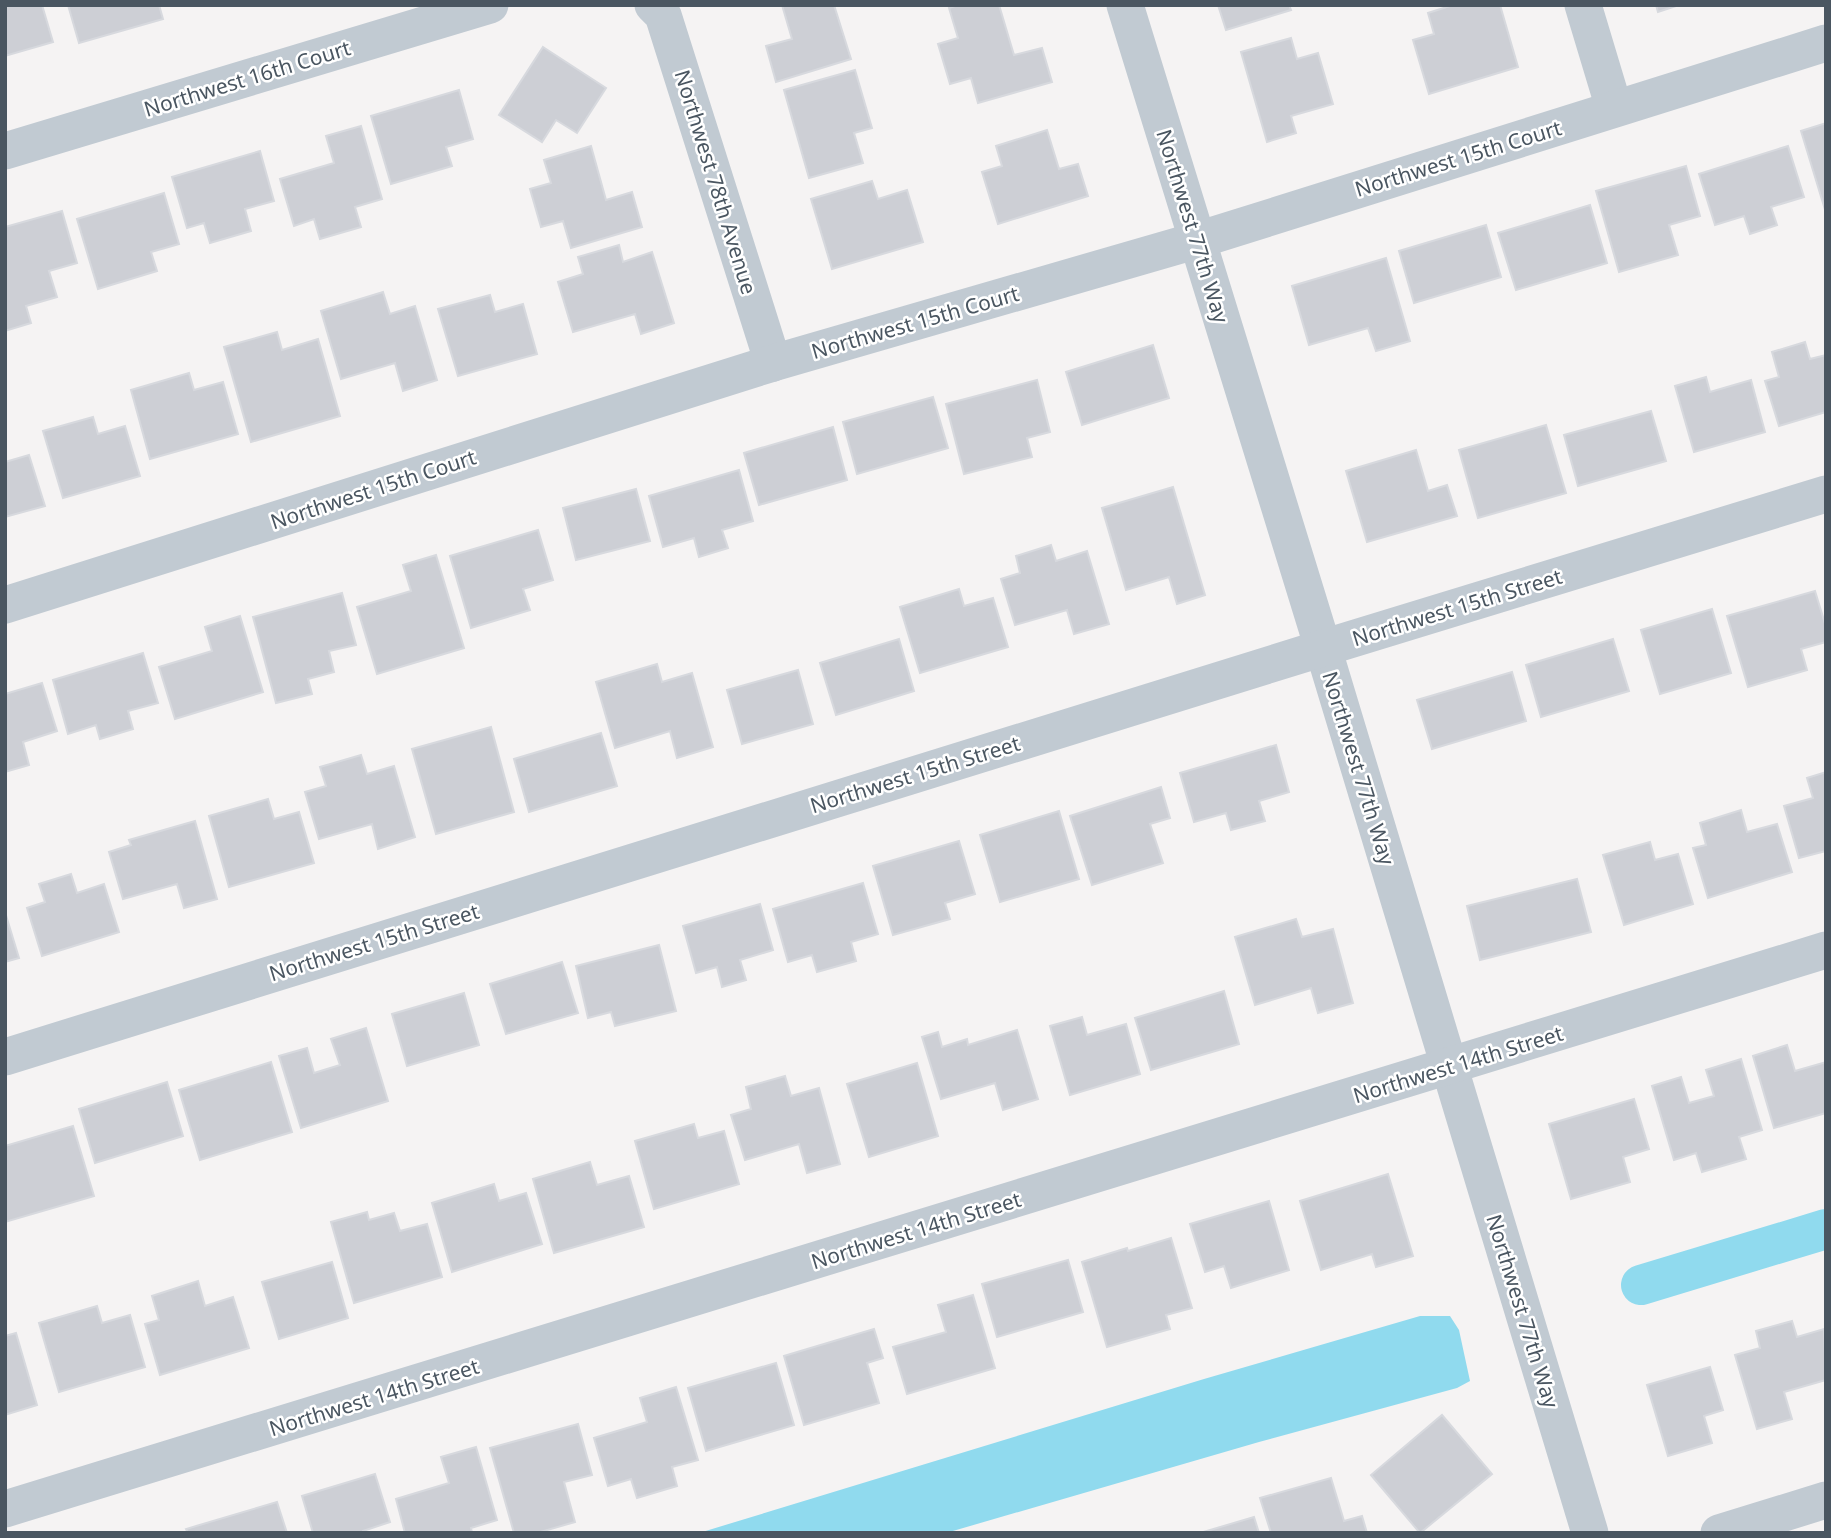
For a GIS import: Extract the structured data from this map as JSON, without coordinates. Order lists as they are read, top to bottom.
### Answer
{
  "streets": {
    "street": [
      "Northwest 16th Court",
      "Northwest 15th Court",
      "Northwest 78th Avenue",
      "Northwest 77th Way",
      "Northwest 15th Street",
      "Northwest 14th Street"
    ]
  },
  "crossings": [
    ["Northwest 15th Court", "Northwest 78th Avenue"],
    ["Northwest 15th Court", "Northwest 77th Way"],
    ["Northwest 77th Way", "Northwest 15th Street"],
    ["Northwest 77th Way", "Northwest 14th Street"]
  ]
}
